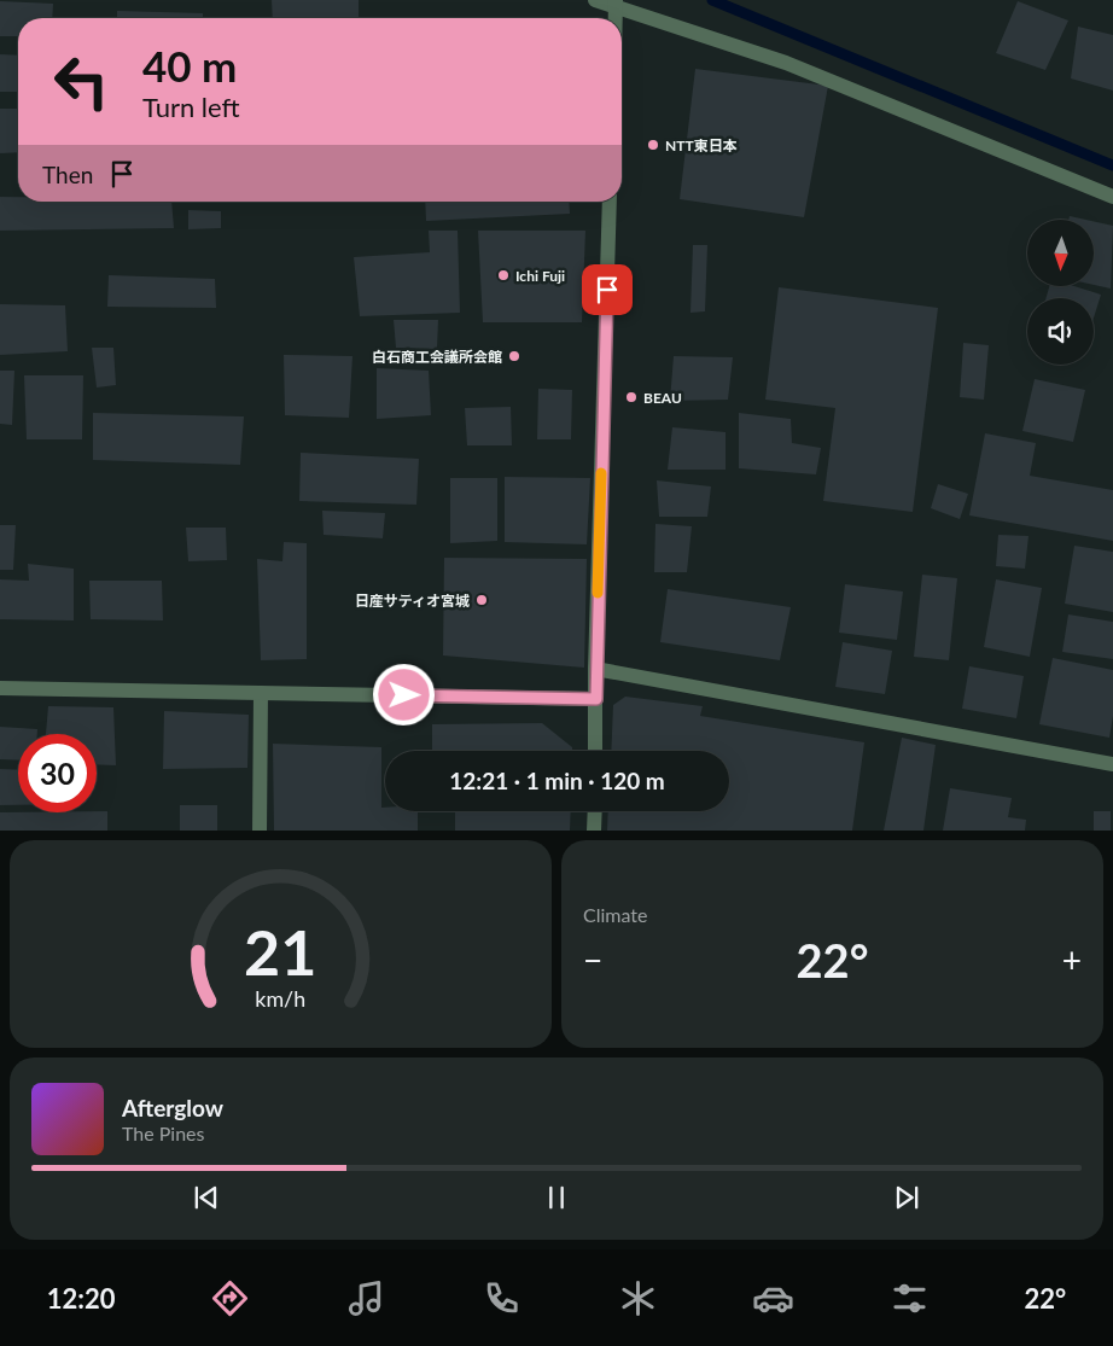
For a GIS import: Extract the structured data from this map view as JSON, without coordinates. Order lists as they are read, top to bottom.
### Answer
{
  "places": [
    "NTT東日本",
    "Ichi Fuji",
    "白石商工会議所会館",
    "BEAU",
    "日産サティオ宮城"
  ],
  "north": "bottom",
  "page": {
    "turn": ["40 m", "Turn left"],
    "then": "Then",
    "limit": "30",
    "trip": "12:21 · 1 min · 120 m",
    "tile": "Climate",
    "heat": ["−", "22°", "+"],
    "song": ["Afterglow", "The Pines"],
    "tabs": ["12:20", "22°"],
    "gauge": ["21", "km/h"]
  }
}
